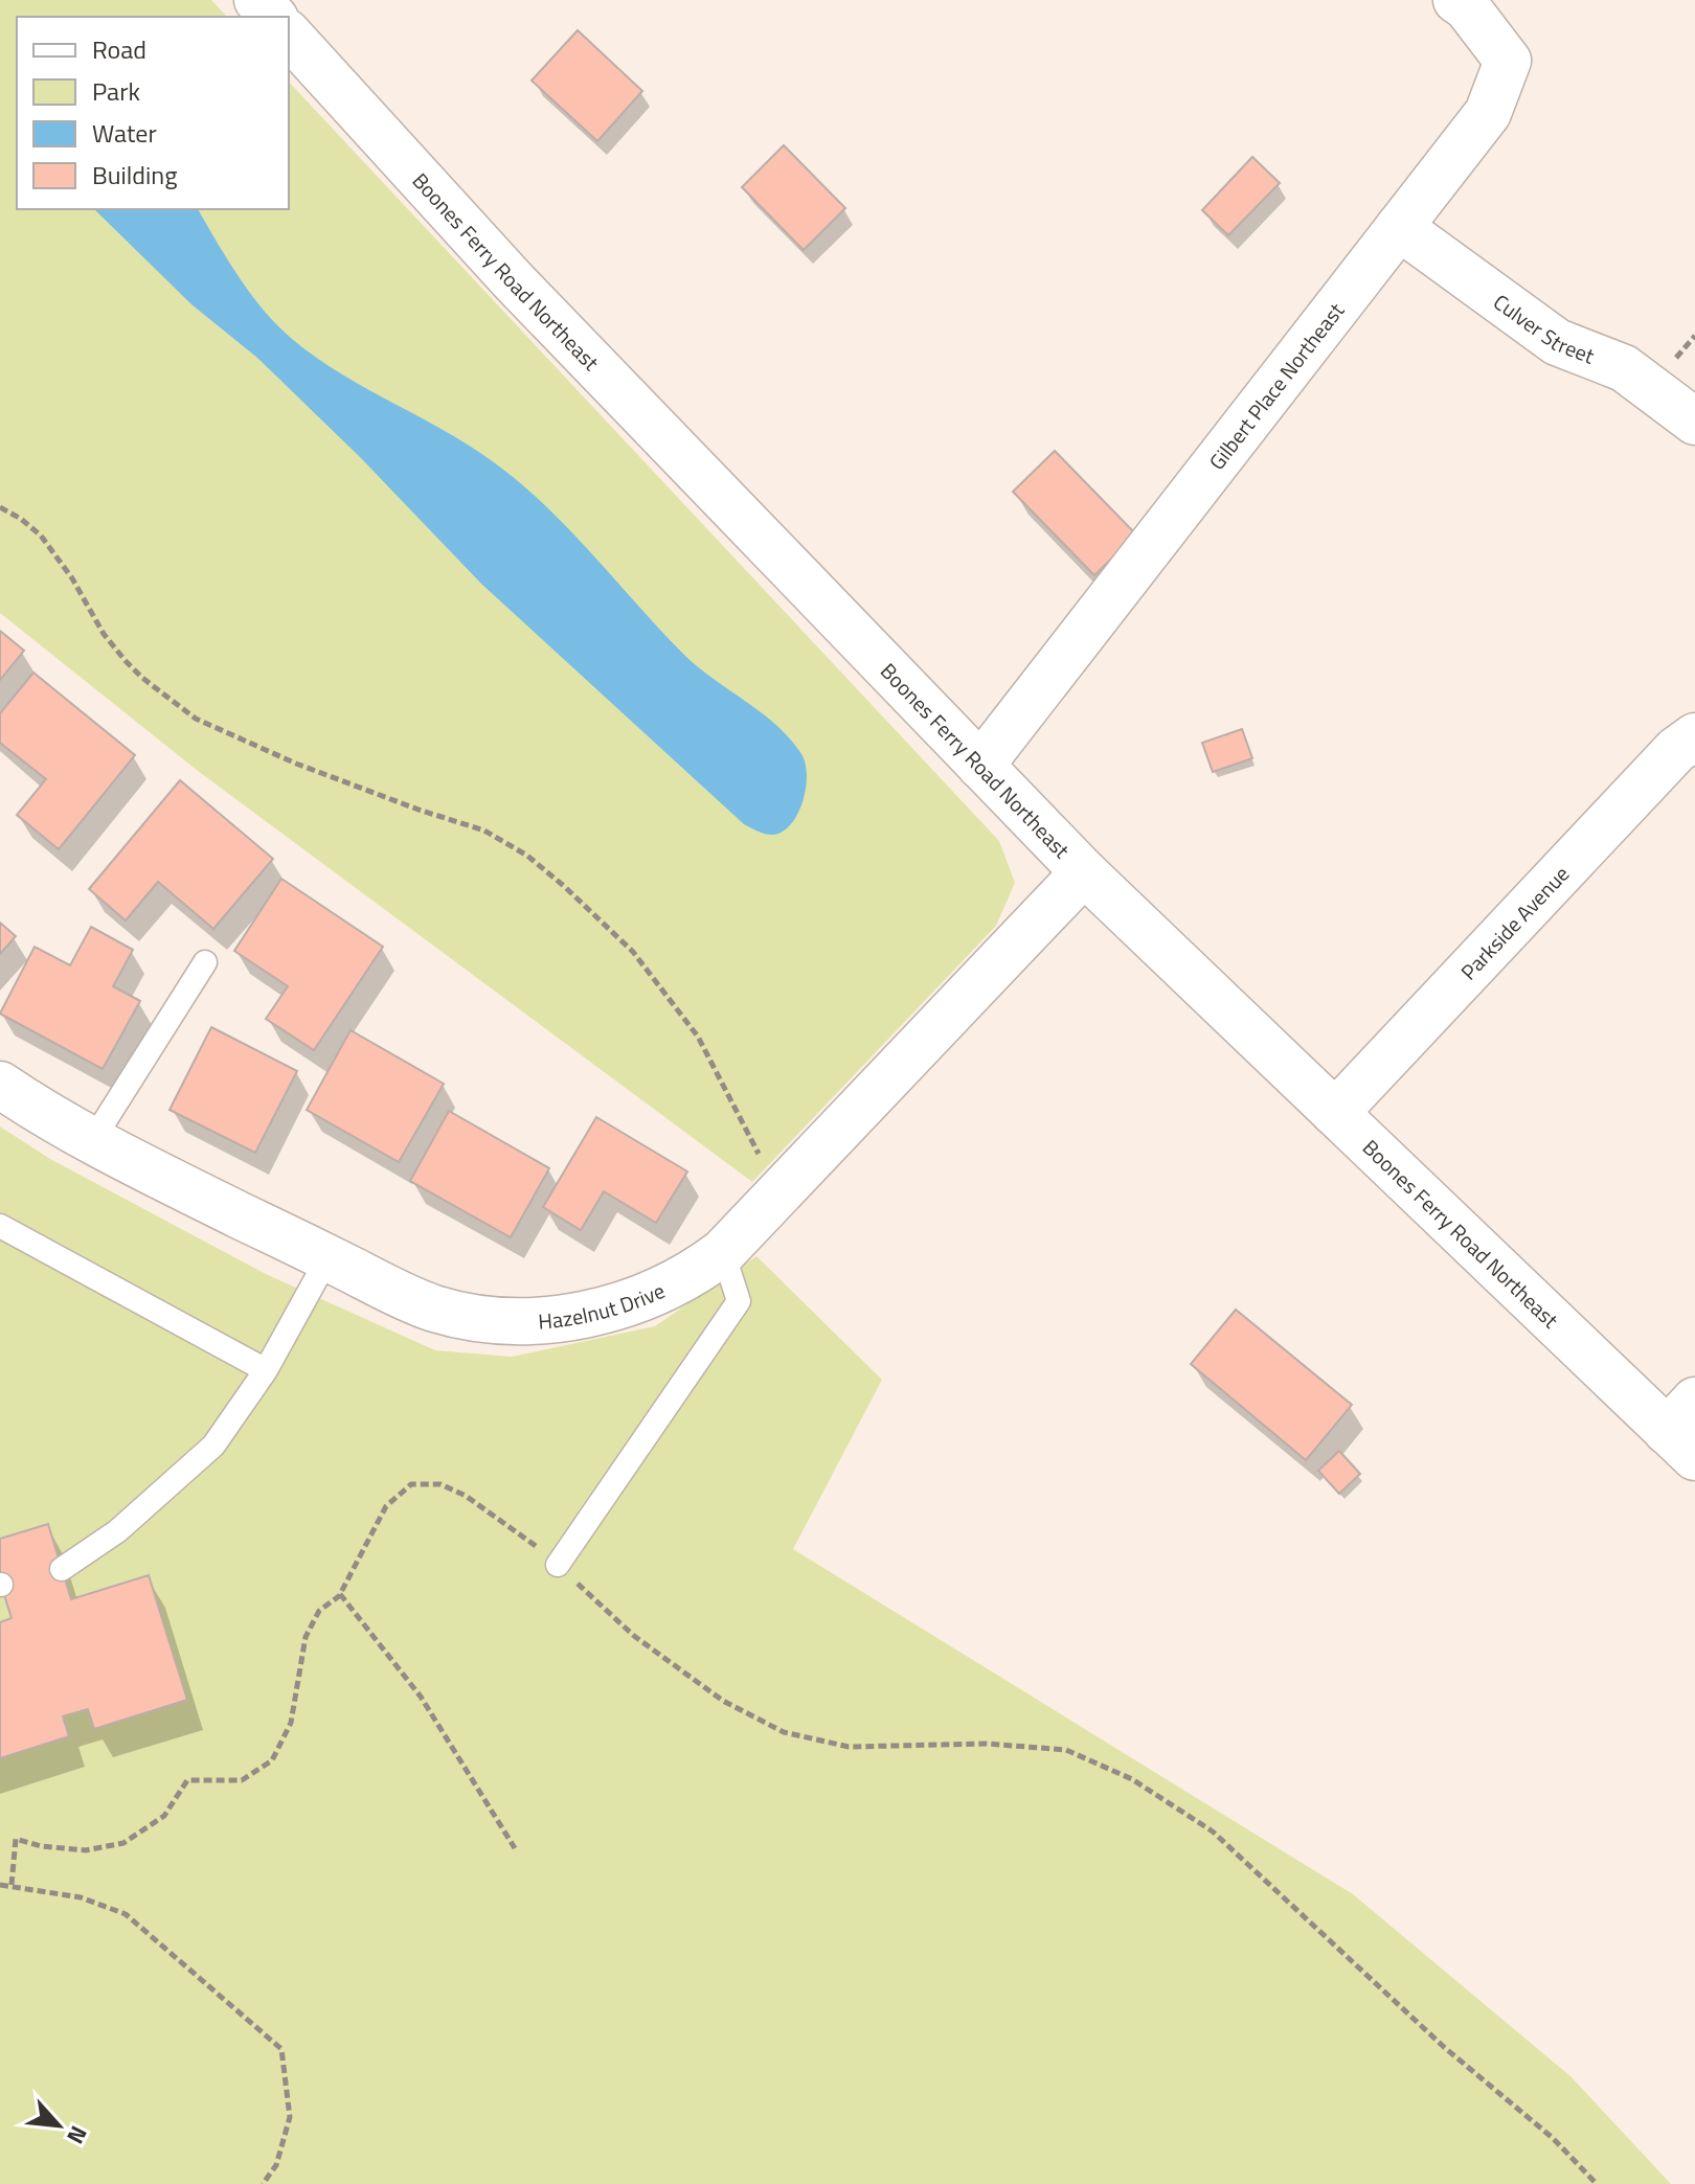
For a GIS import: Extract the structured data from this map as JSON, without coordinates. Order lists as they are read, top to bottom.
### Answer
{
  "streets": {
    "street": [
      "Boones Ferry Road Northeast",
      "Culver Street",
      "Gilbert Place Northeast",
      "Parkside Avenue",
      "Hazelnut Drive"
    ]
  },
  "crossings": [
    ["Boones Ferry Road Northeast", "Gilbert Place Northeast"],
    ["Boones Ferry Road Northeast", "Parkside Avenue"],
    ["Boones Ferry Road Northeast", "Hazelnut Drive"],
    ["Culver Street", "Gilbert Place Northeast"]
  ],
  "legend": [
    "Road",
    "Park",
    "Water",
    "Building"
  ],
  "north": "bottom right"
}
